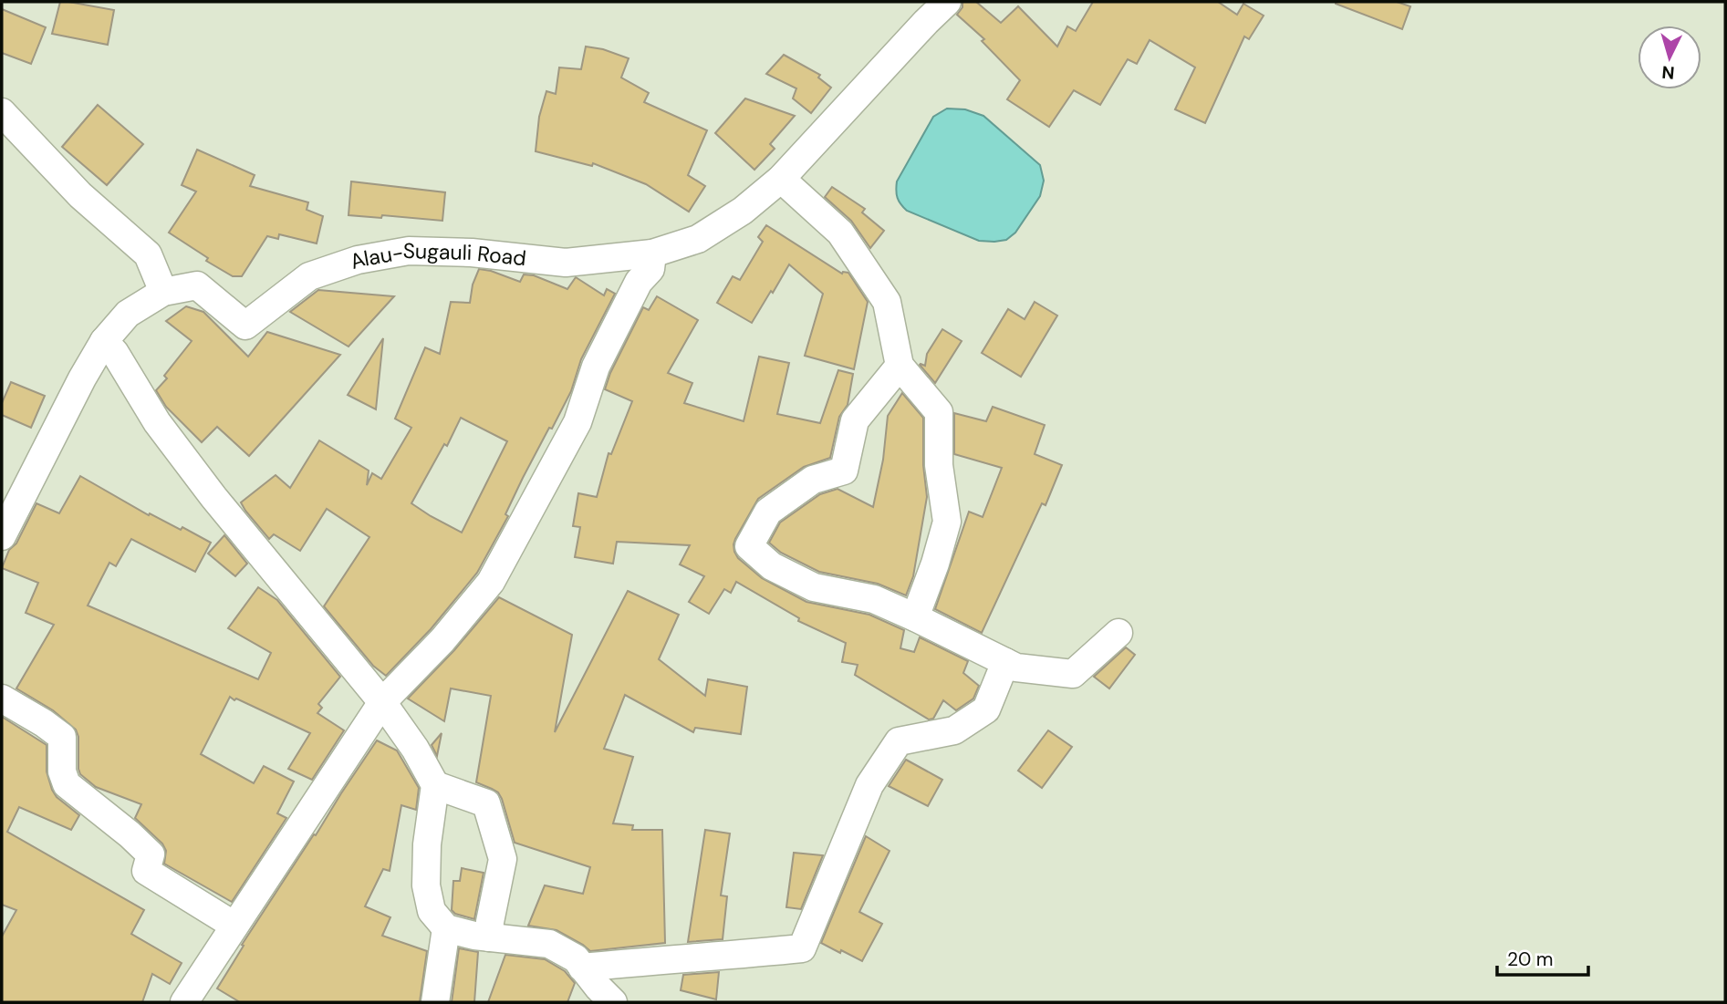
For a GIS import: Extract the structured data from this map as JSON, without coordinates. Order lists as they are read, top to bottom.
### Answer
{
  "streets": {
    "street": ["Alau-Sugauli Road"]
  },
  "scale_bar": "20 m",
  "north": "bottom"
}
